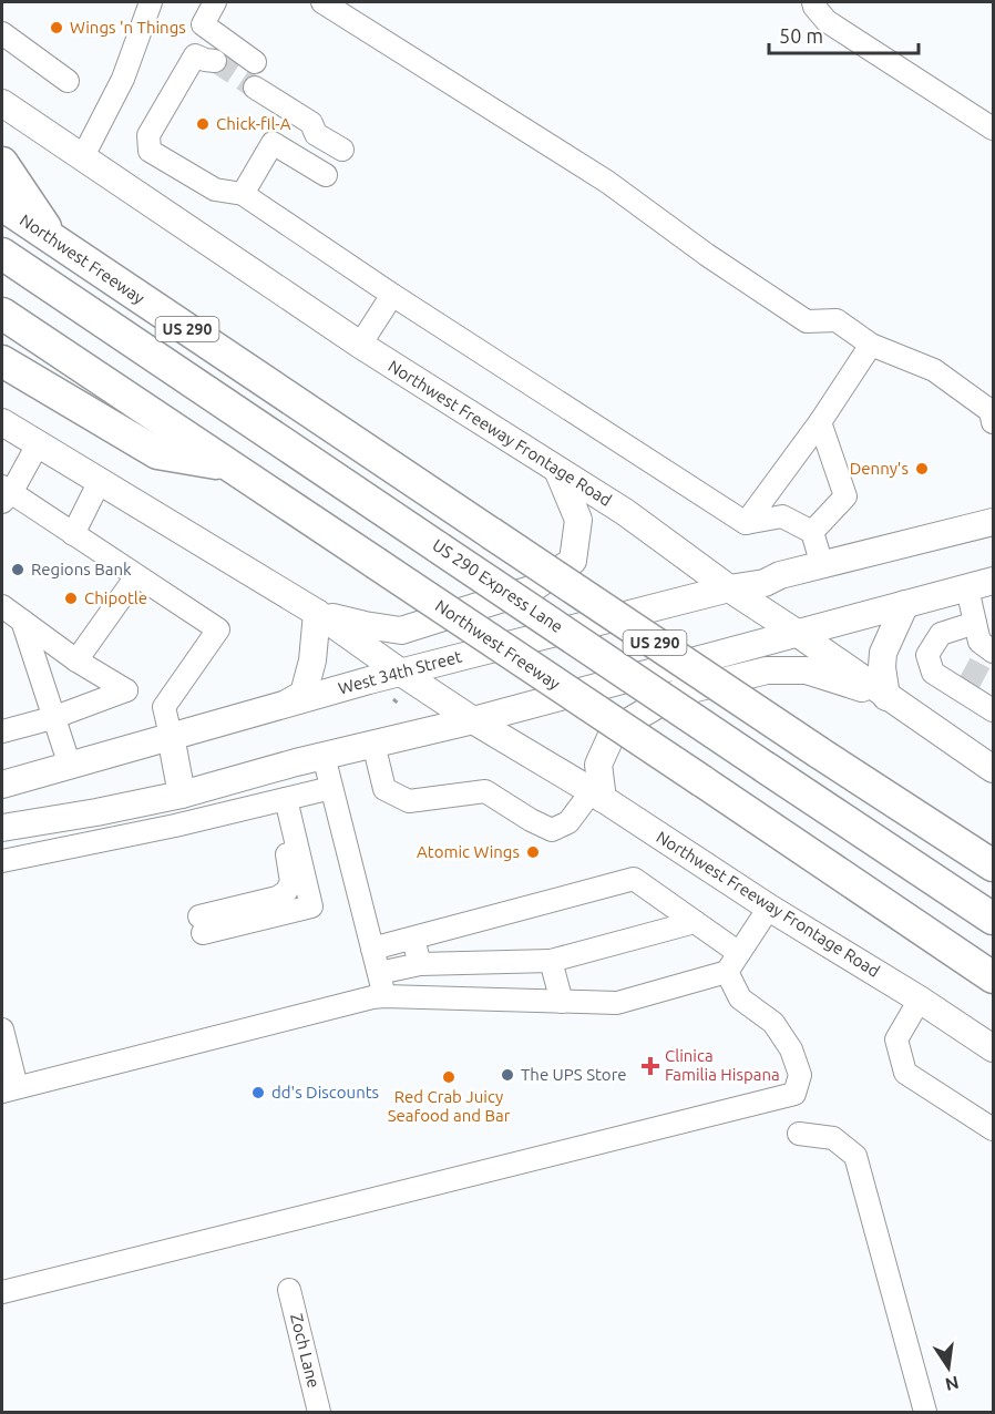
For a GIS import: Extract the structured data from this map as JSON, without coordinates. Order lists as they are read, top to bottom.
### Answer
{
  "streets": {
    "highway": ["Northwest Freeway", "US 290", "US 290 Express Lane"],
    "main road": ["Northwest Freeway Frontage Road", "West 34th Street"],
    "street": ["Zoch Lane"]
  },
  "crossings": [
    ["Northwest Freeway Frontage Road", "West 34th Street"]
  ],
  "places": {
    "other": [
      "Wings 'n Things",
      "Chick-fil-A",
      "Denny's",
      "Regions Bank",
      "Chipotle",
      "Atomic Wings",
      "The UPS Store",
      "Red Crab Juicy Seafood and Bar",
      "dd's Discounts"
    ],
    "health": ["Clinica Familia Hispana"]
  },
  "scale_bar": "50 m",
  "north": "bottom"
}
